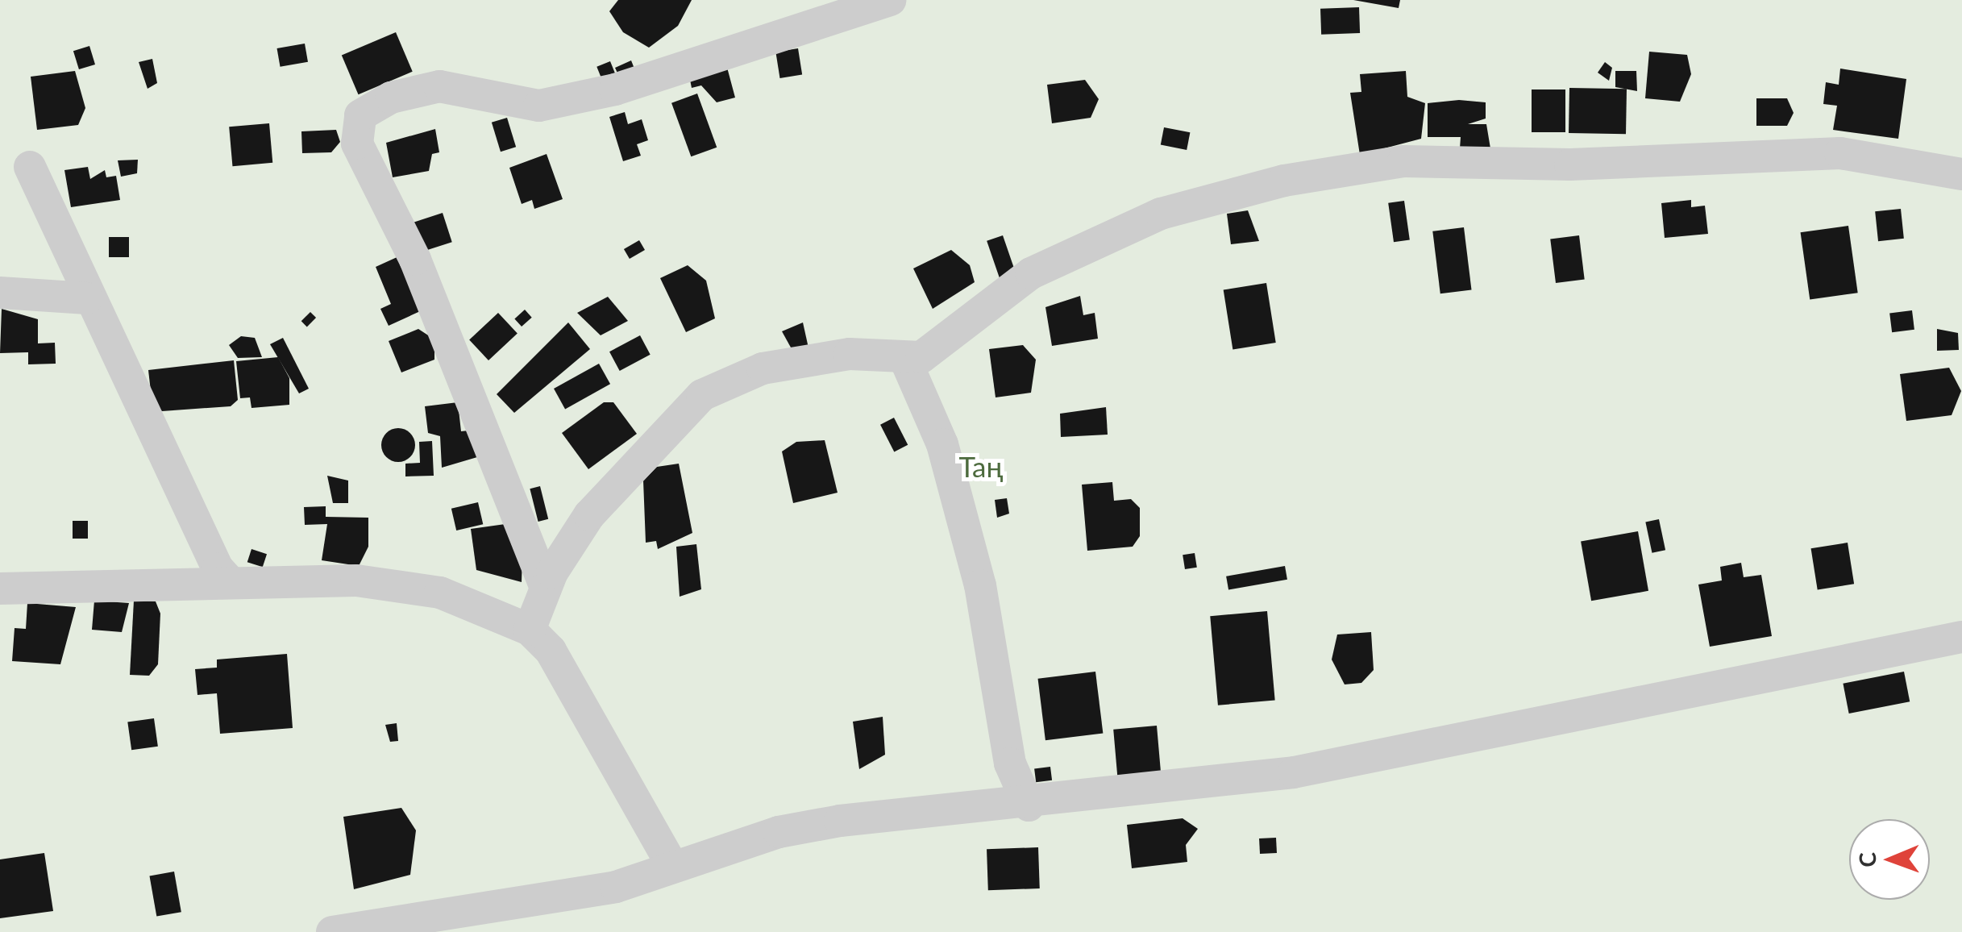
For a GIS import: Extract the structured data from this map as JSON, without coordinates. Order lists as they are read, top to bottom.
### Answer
{
  "parks": ["Таң"],
  "north": "left"
}
